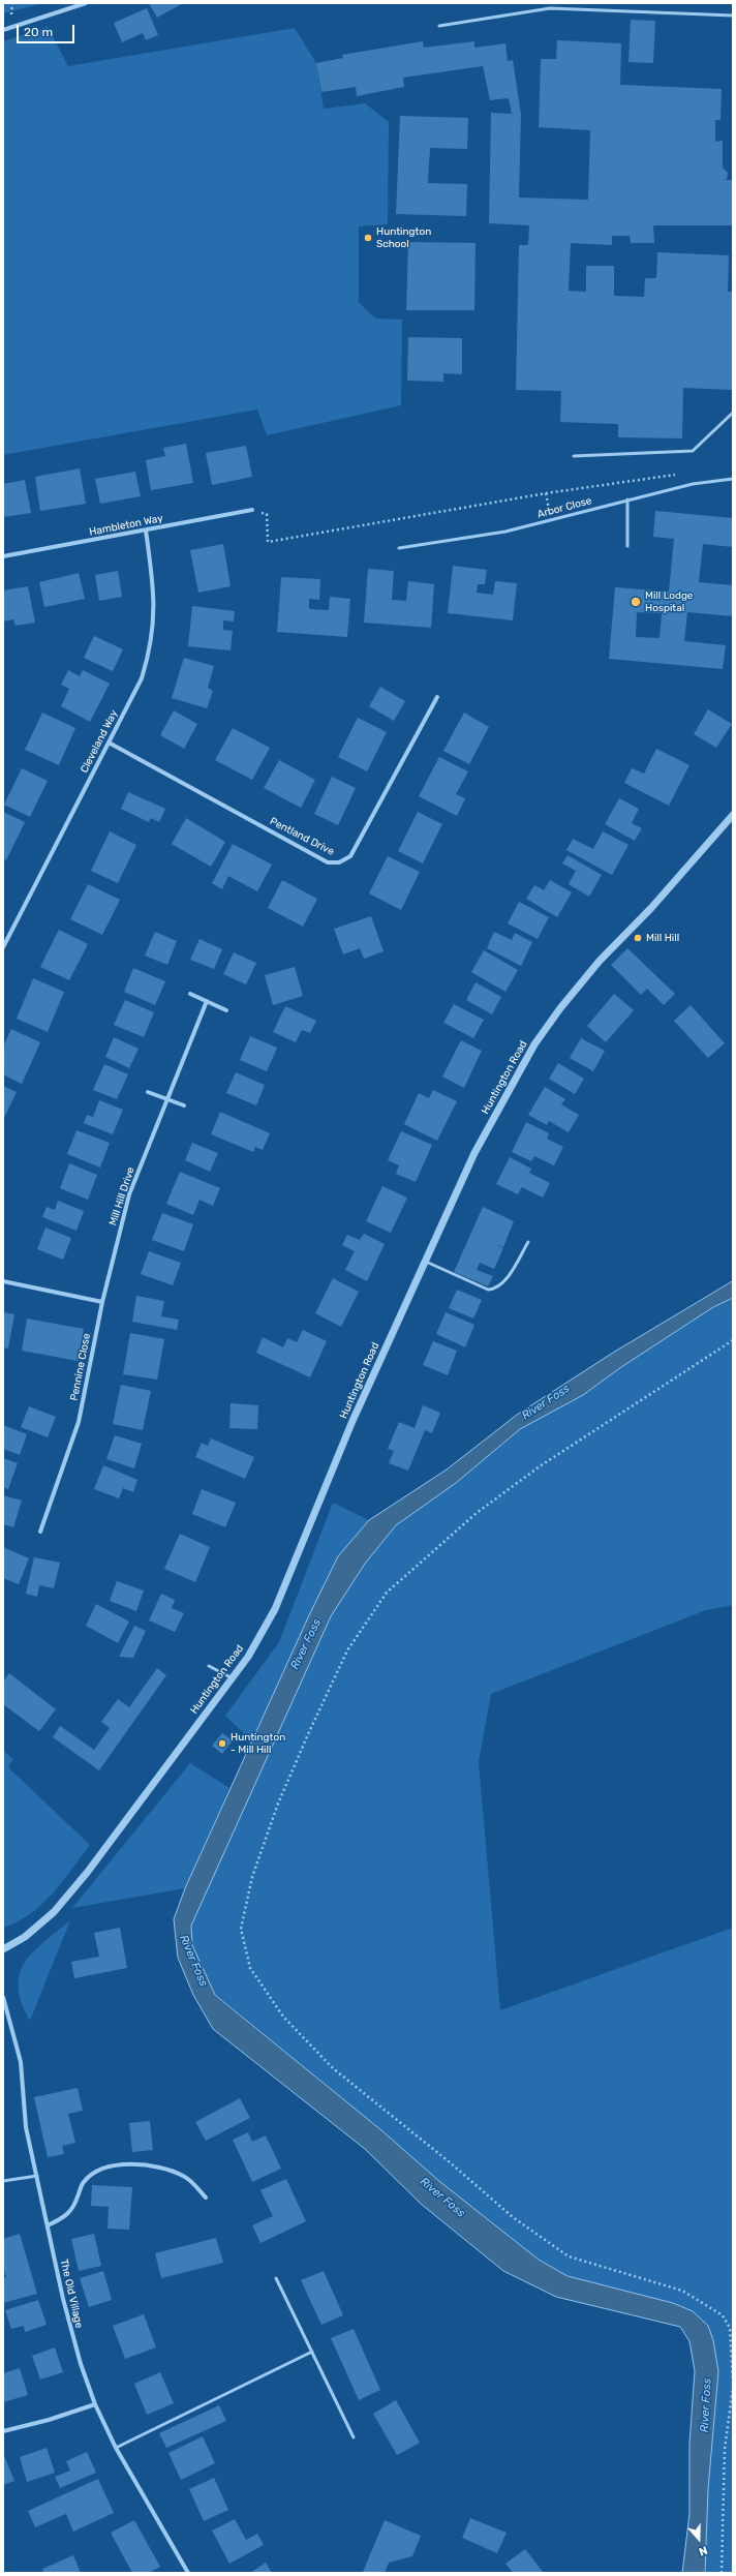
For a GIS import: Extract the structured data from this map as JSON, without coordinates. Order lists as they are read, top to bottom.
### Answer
{
  "streets": {
    "street": [
      "Hambleton Way",
      "Cleveland Way",
      "Pentland Drive",
      "Huntington Road",
      "Mill Hill Drive",
      "Pennine Close",
      "The Old Village"
    ],
    "lane": ["Arbor Close"]
  },
  "crossings": [
    ["Hambleton Way", "Cleveland Way"],
    ["Cleveland Way", "Pentland Drive"],
    ["Mill Hill Drive", "Pennine Close"]
  ],
  "water": ["River Foss"],
  "places": [
    "Huntington School",
    "Mill Lodge Hospital",
    "Mill Hill",
    "Huntington - Mill Hill"
  ],
  "scale_bar": "20 m",
  "north": "bottom"
}
